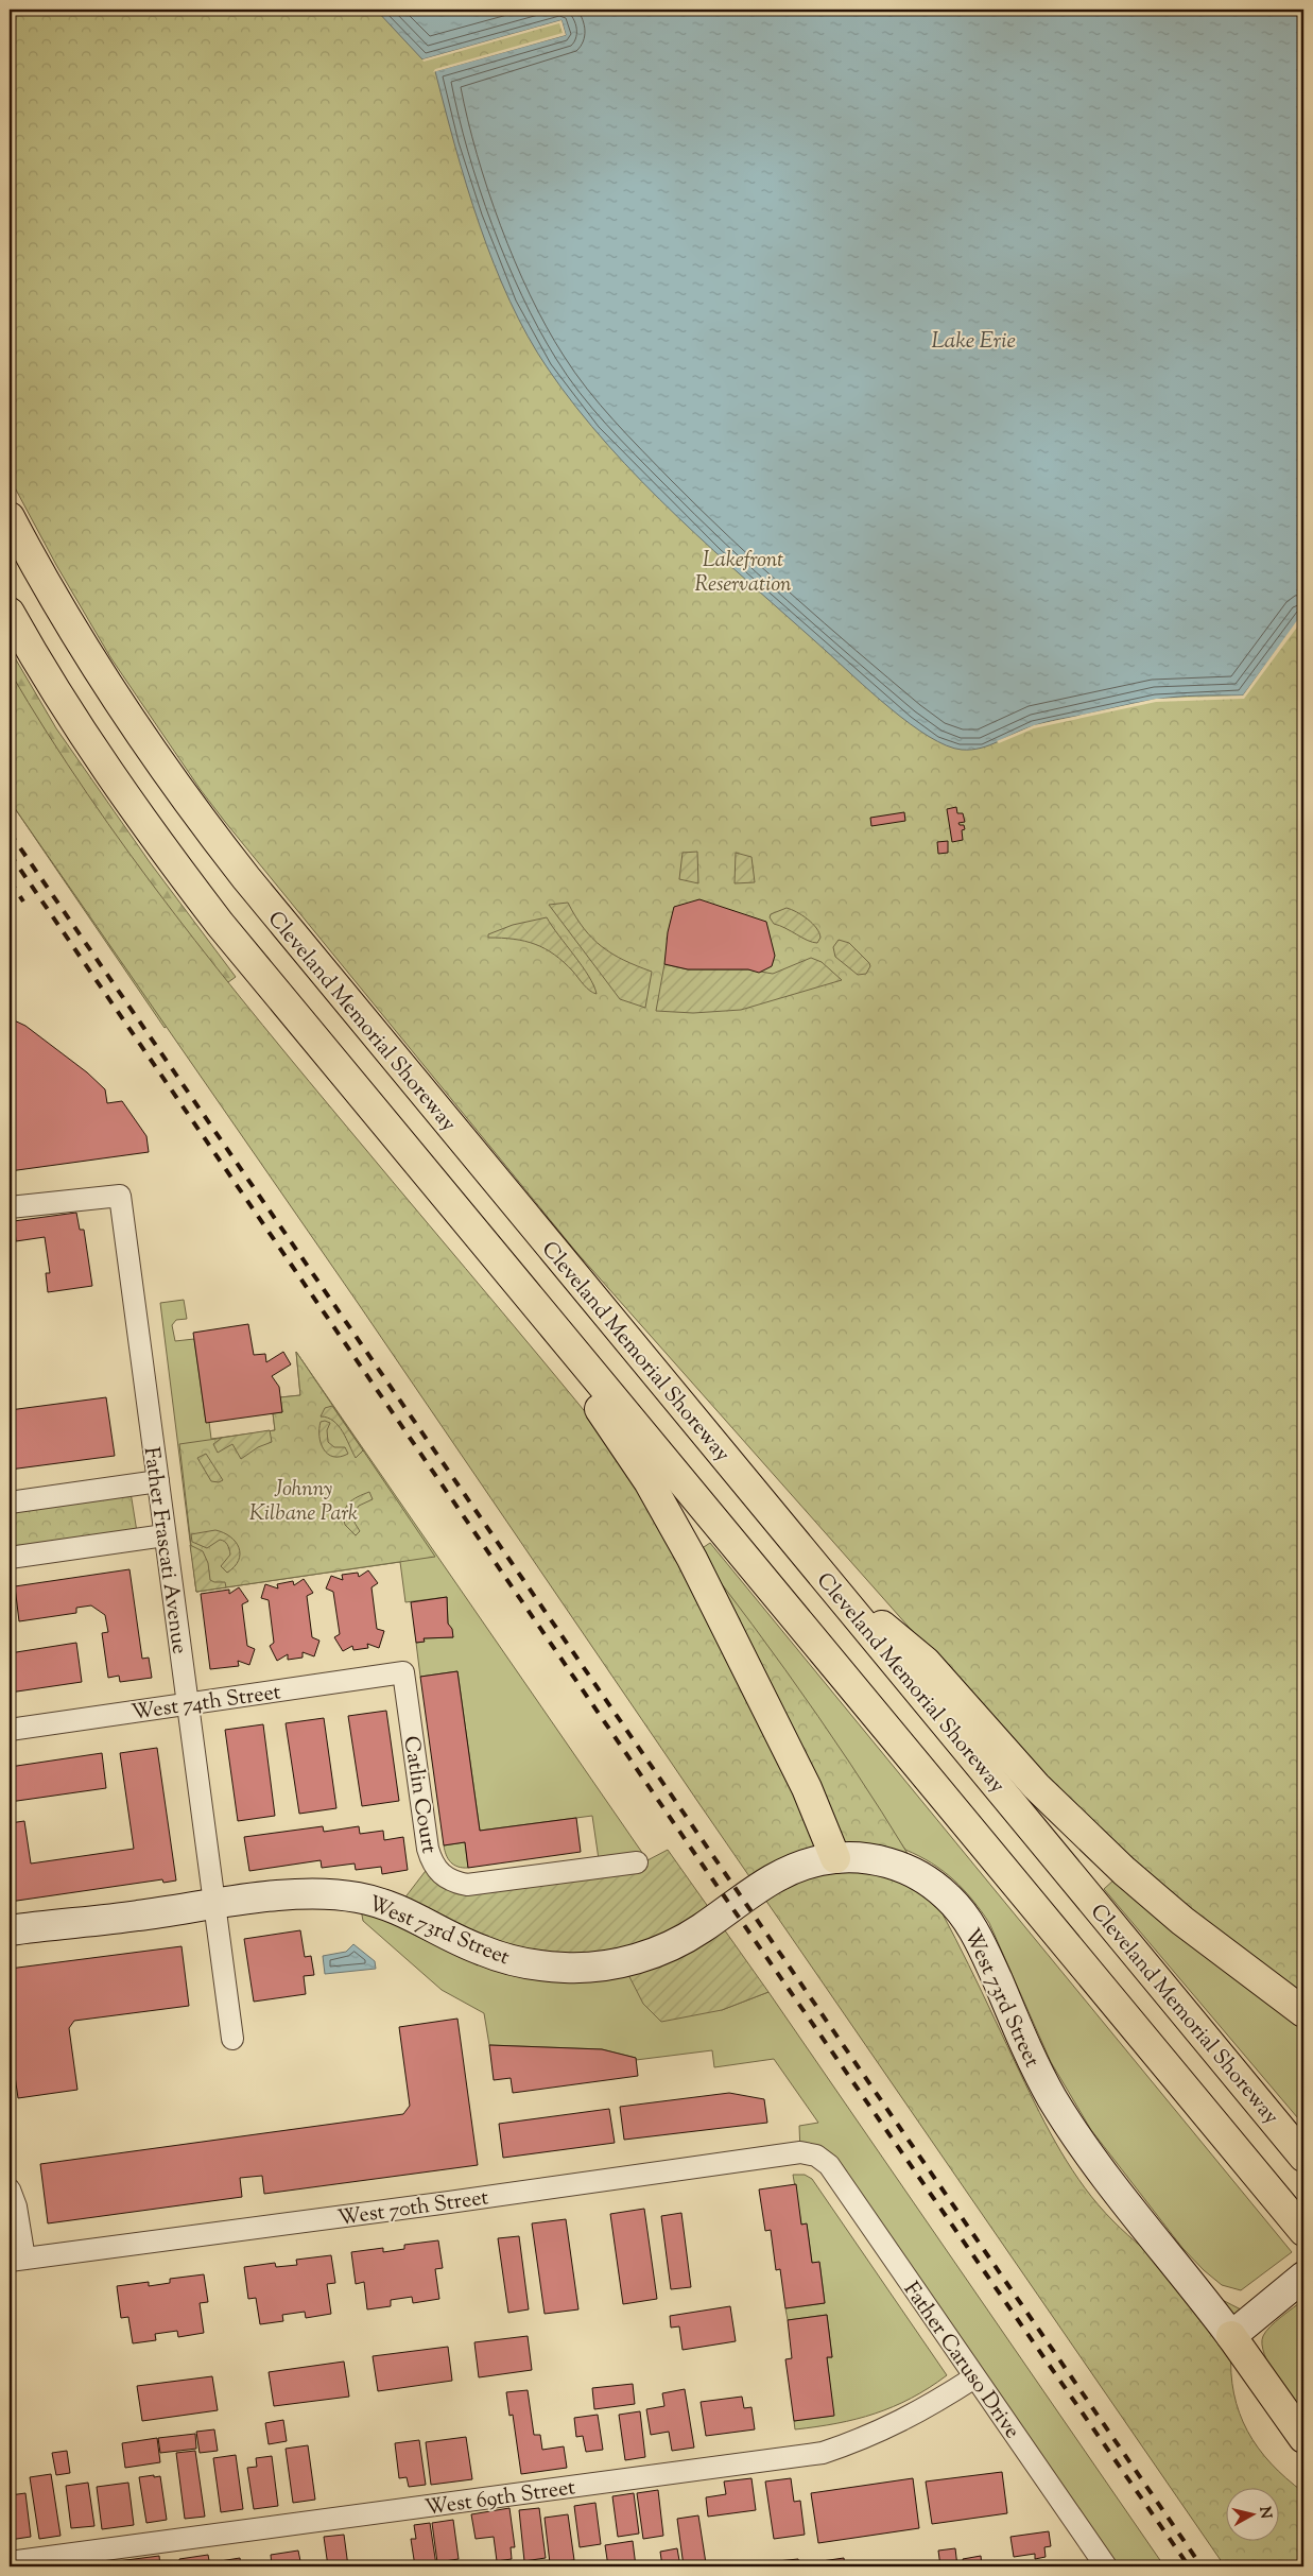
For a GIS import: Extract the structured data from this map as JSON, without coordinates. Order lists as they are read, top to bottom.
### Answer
{
  "streets": {
    "highway": ["Cleveland Memorial Shoreway"],
    "street": [
      "Father Frascati Avenue",
      "West 74th Street",
      "Catlin Court",
      "West 73rd Street",
      "West 70th Street",
      "Father Caruso Drive",
      "West 69th Street"
    ]
  },
  "crossings": [
    ["Father Frascati Avenue", "West 74th Street"],
    ["Father Frascati Avenue", "West 73rd Street"],
    ["West 74th Street", "Catlin Court"],
    ["West 70th Street", "Father Caruso Drive"],
    ["Father Caruso Drive", "West 69th Street"]
  ],
  "water": ["Lake Erie"],
  "parks": ["Lakefront Reservation", "Johnny Kilbane Park"],
  "north": "right"
}
